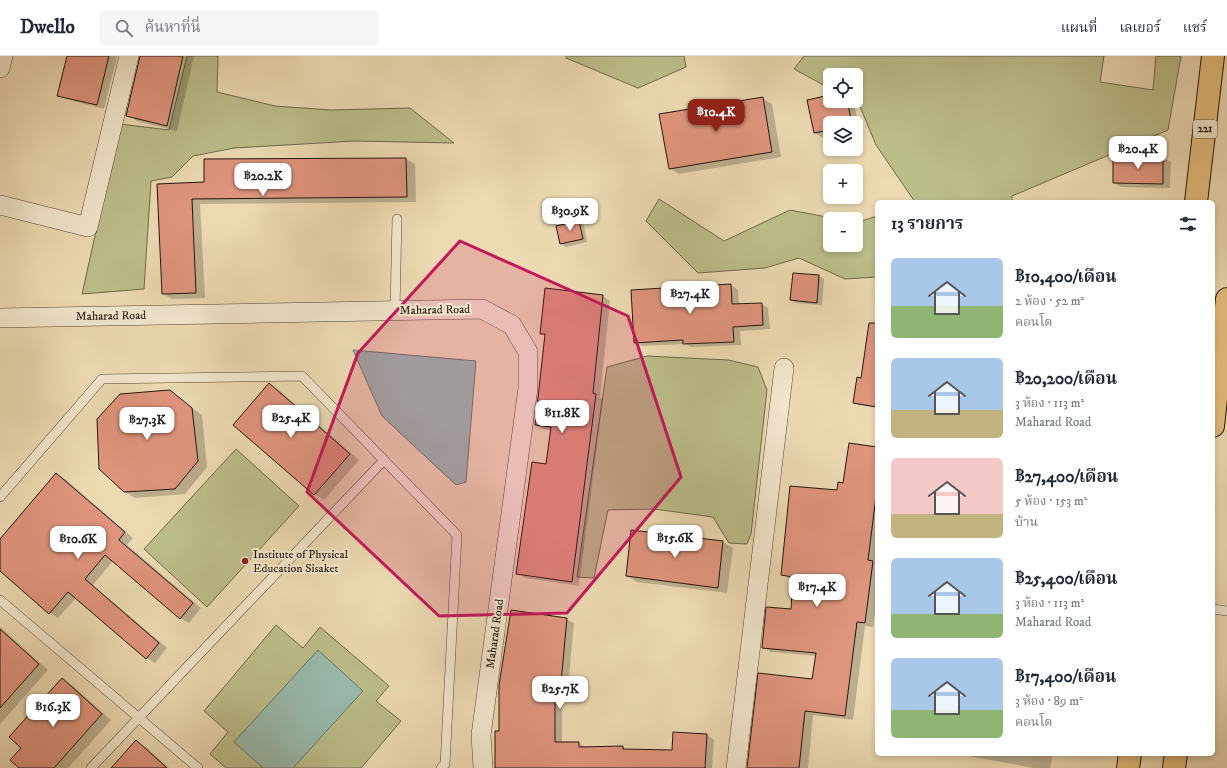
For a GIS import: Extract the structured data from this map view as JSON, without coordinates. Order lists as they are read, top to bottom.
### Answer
{
  "streets": {
    "main road": ["221"],
    "street": ["Maharad Road"]
  },
  "places": ["Institute of Physical Education Sisaket"],
  "page": {
    "header": "Dwello",
    "search": "ค้นหาที่นี่",
    "nav": ["แผนที่", "เลเยอร์", "แชร์"],
    "map_buttons": ["+", "−"],
    "price": [
      "฿10.4K",
      "฿20.4K",
      "฿20.2K",
      "฿30.9K",
      "฿27.4K",
      "฿11.8K",
      "฿25.4K",
      "฿27.3K",
      "฿15.6K",
      "฿10.6K",
      "฿17.4K",
      "฿25.7K",
      "฿16.3K"
    ],
    "heading": "13 รายการ",
    "list": [
      {
        "name": "฿10,400/เดือน",
        "note": "2 ห้อง · 52 m² · คอนโด"
      },
      {
        "name": "฿20,200/เดือน",
        "note": "3 ห้อง · 113 m² · Maharad Road"
      },
      {
        "name": "฿27,400/เดือน",
        "note": "5 ห้อง · 153 m² · บ้าน"
      },
      {
        "name": "฿25,400/เดือน",
        "note": "3 ห้อง · 113 m² · Maharad Road"
      },
      {
        "name": "฿17,400/เดือน",
        "note": "3 ห้อง · 89 m² · คอนโด"
      }
    ]
  }
}
